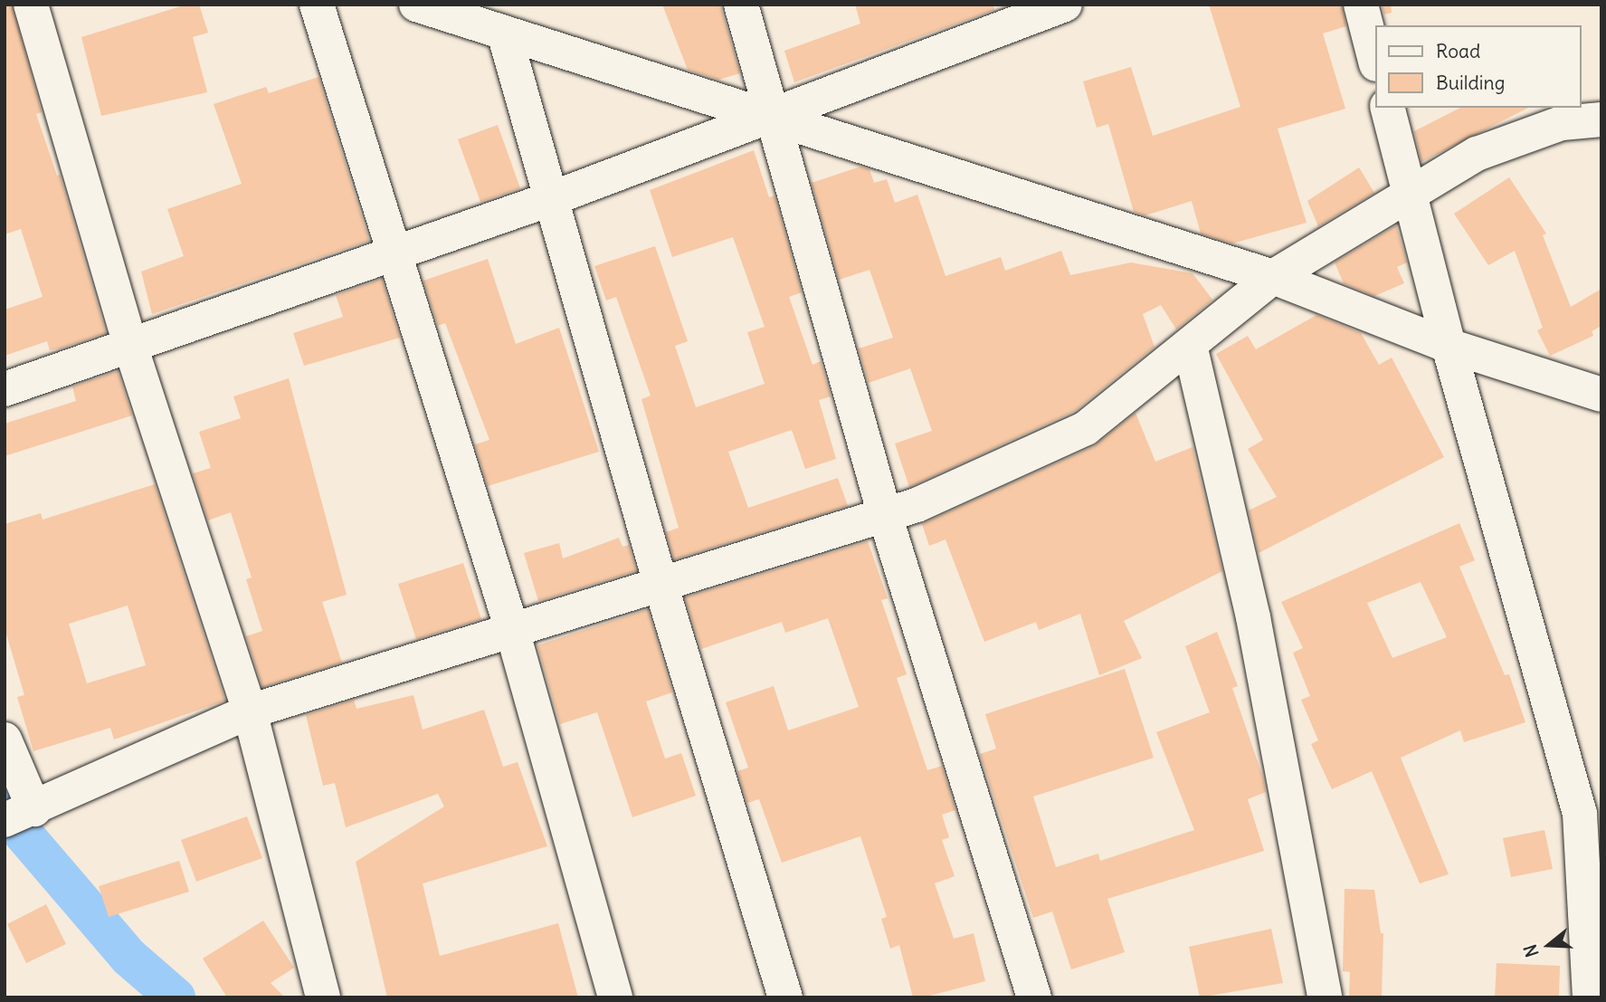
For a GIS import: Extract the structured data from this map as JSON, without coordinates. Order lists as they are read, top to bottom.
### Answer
{
  "legend": ["Road", "Building"],
  "north": "left"
}
